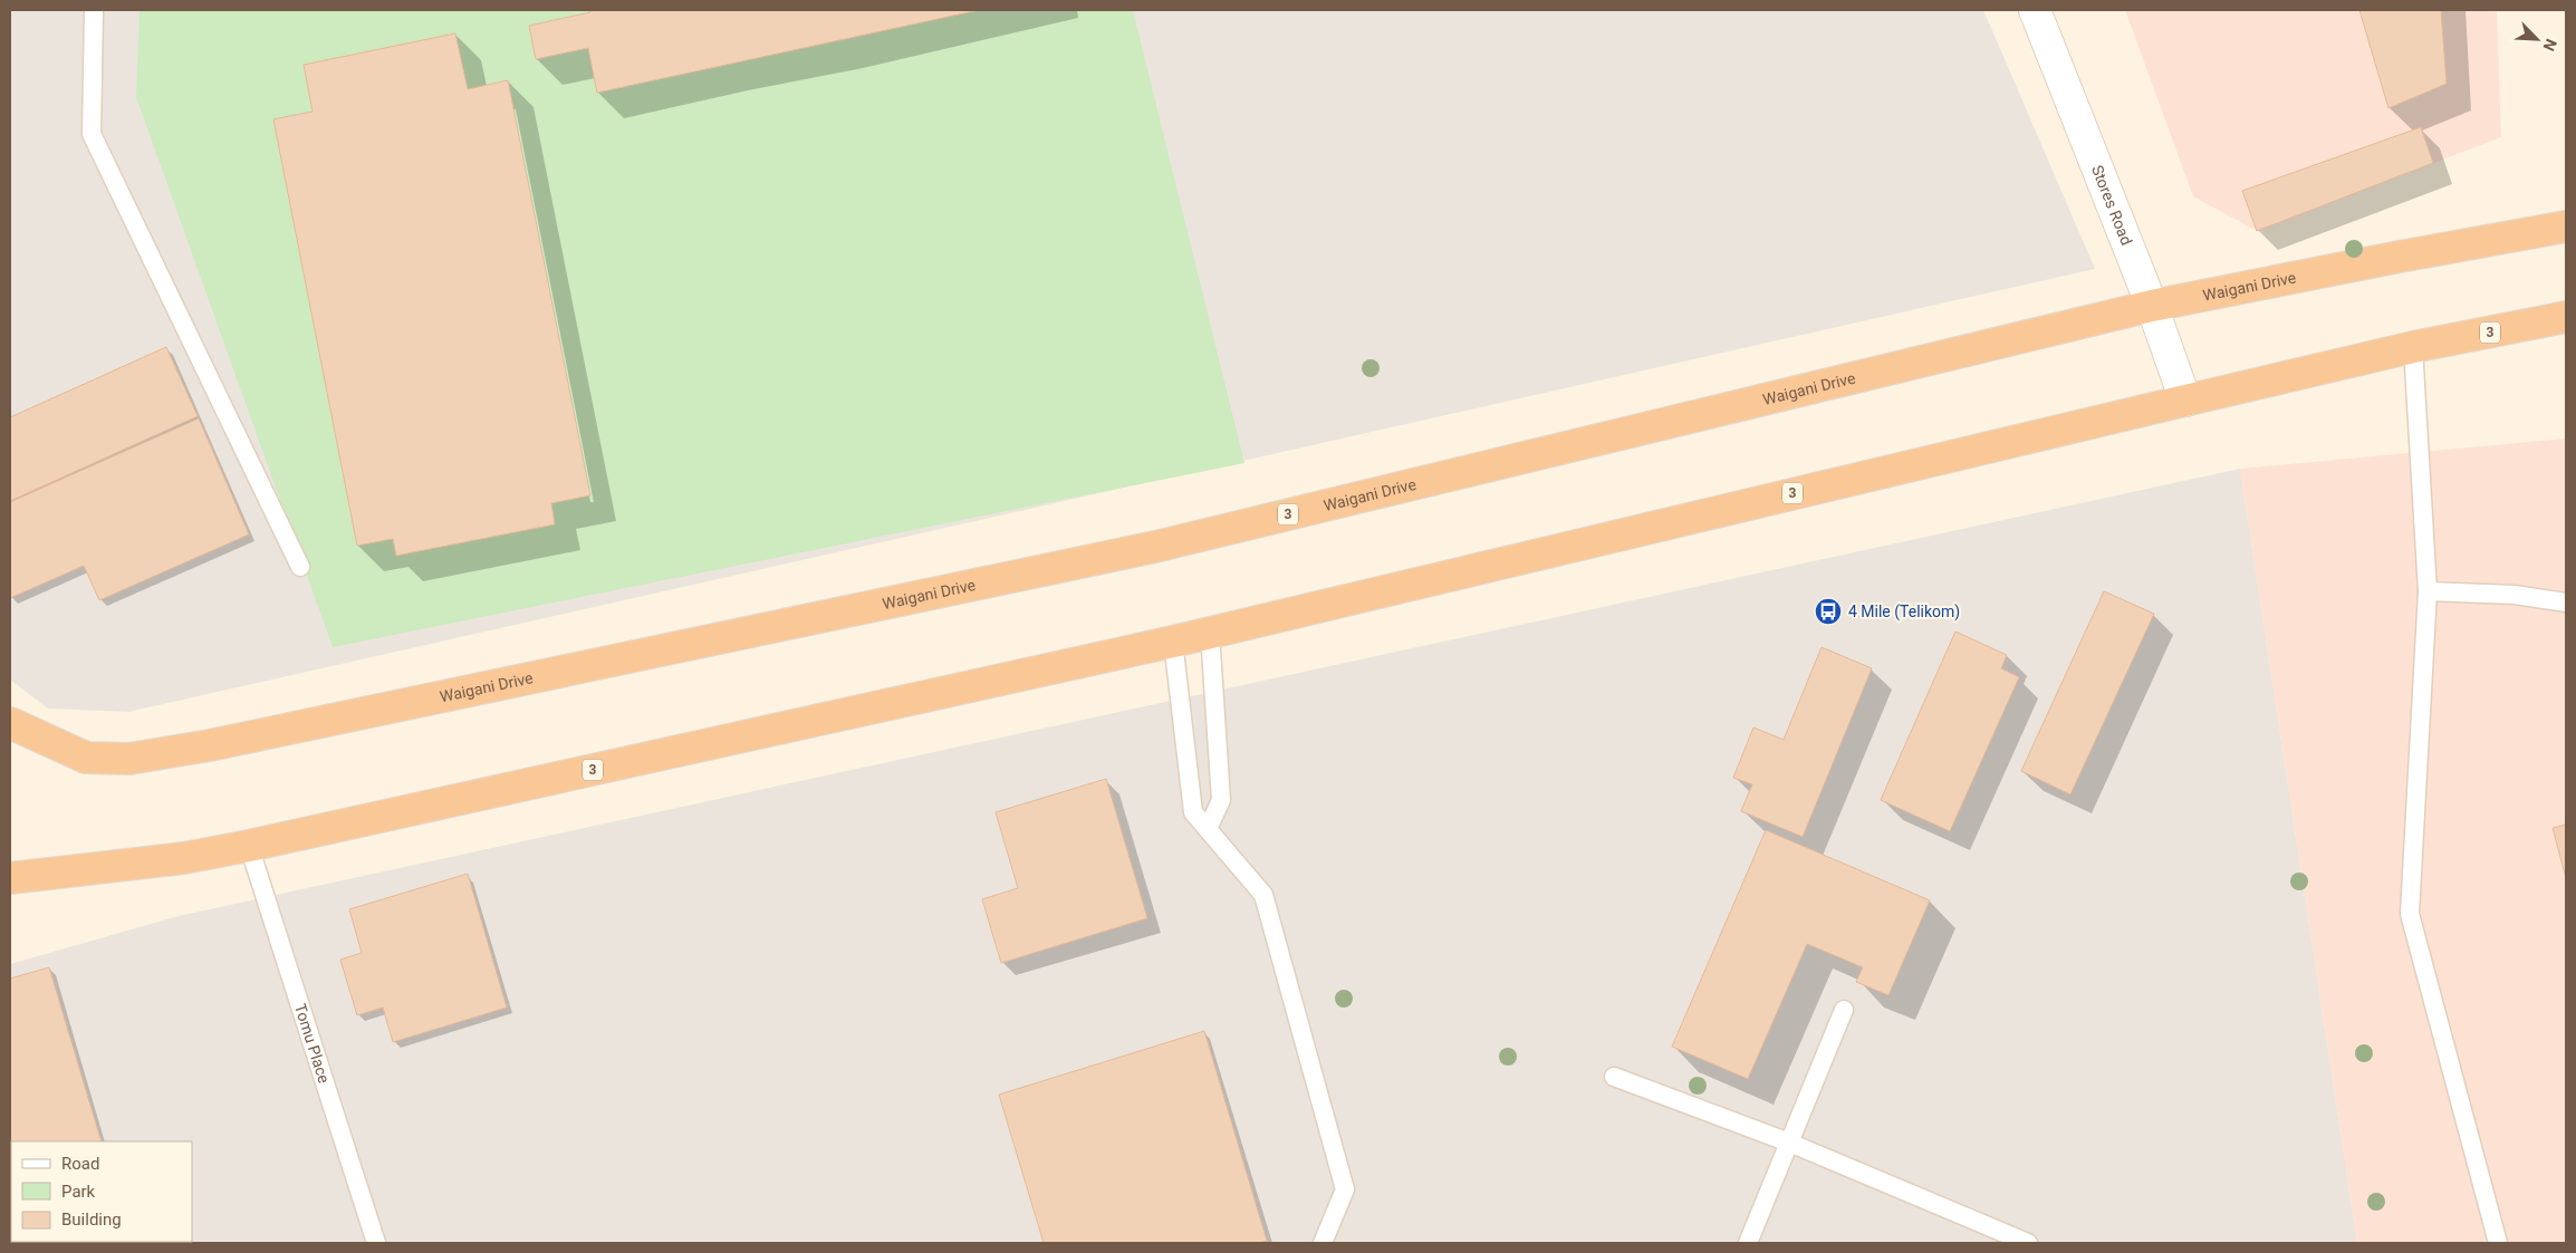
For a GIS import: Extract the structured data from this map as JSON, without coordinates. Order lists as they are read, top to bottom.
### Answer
{
  "streets": {
    "highway": ["Waigani Drive", "3"],
    "street": ["Stores Road"],
    "lane": ["Tomu Place"]
  },
  "crossings": [
    ["Stores Road", "Waigani Drive"],
    ["Stores Road", "3"],
    ["3", "Tomu Place"]
  ],
  "places": {
    "bus stop": ["4 Mile (Telikom)"]
  },
  "legend": ["Road", "Park", "Building"],
  "north": "bottom right"
}
